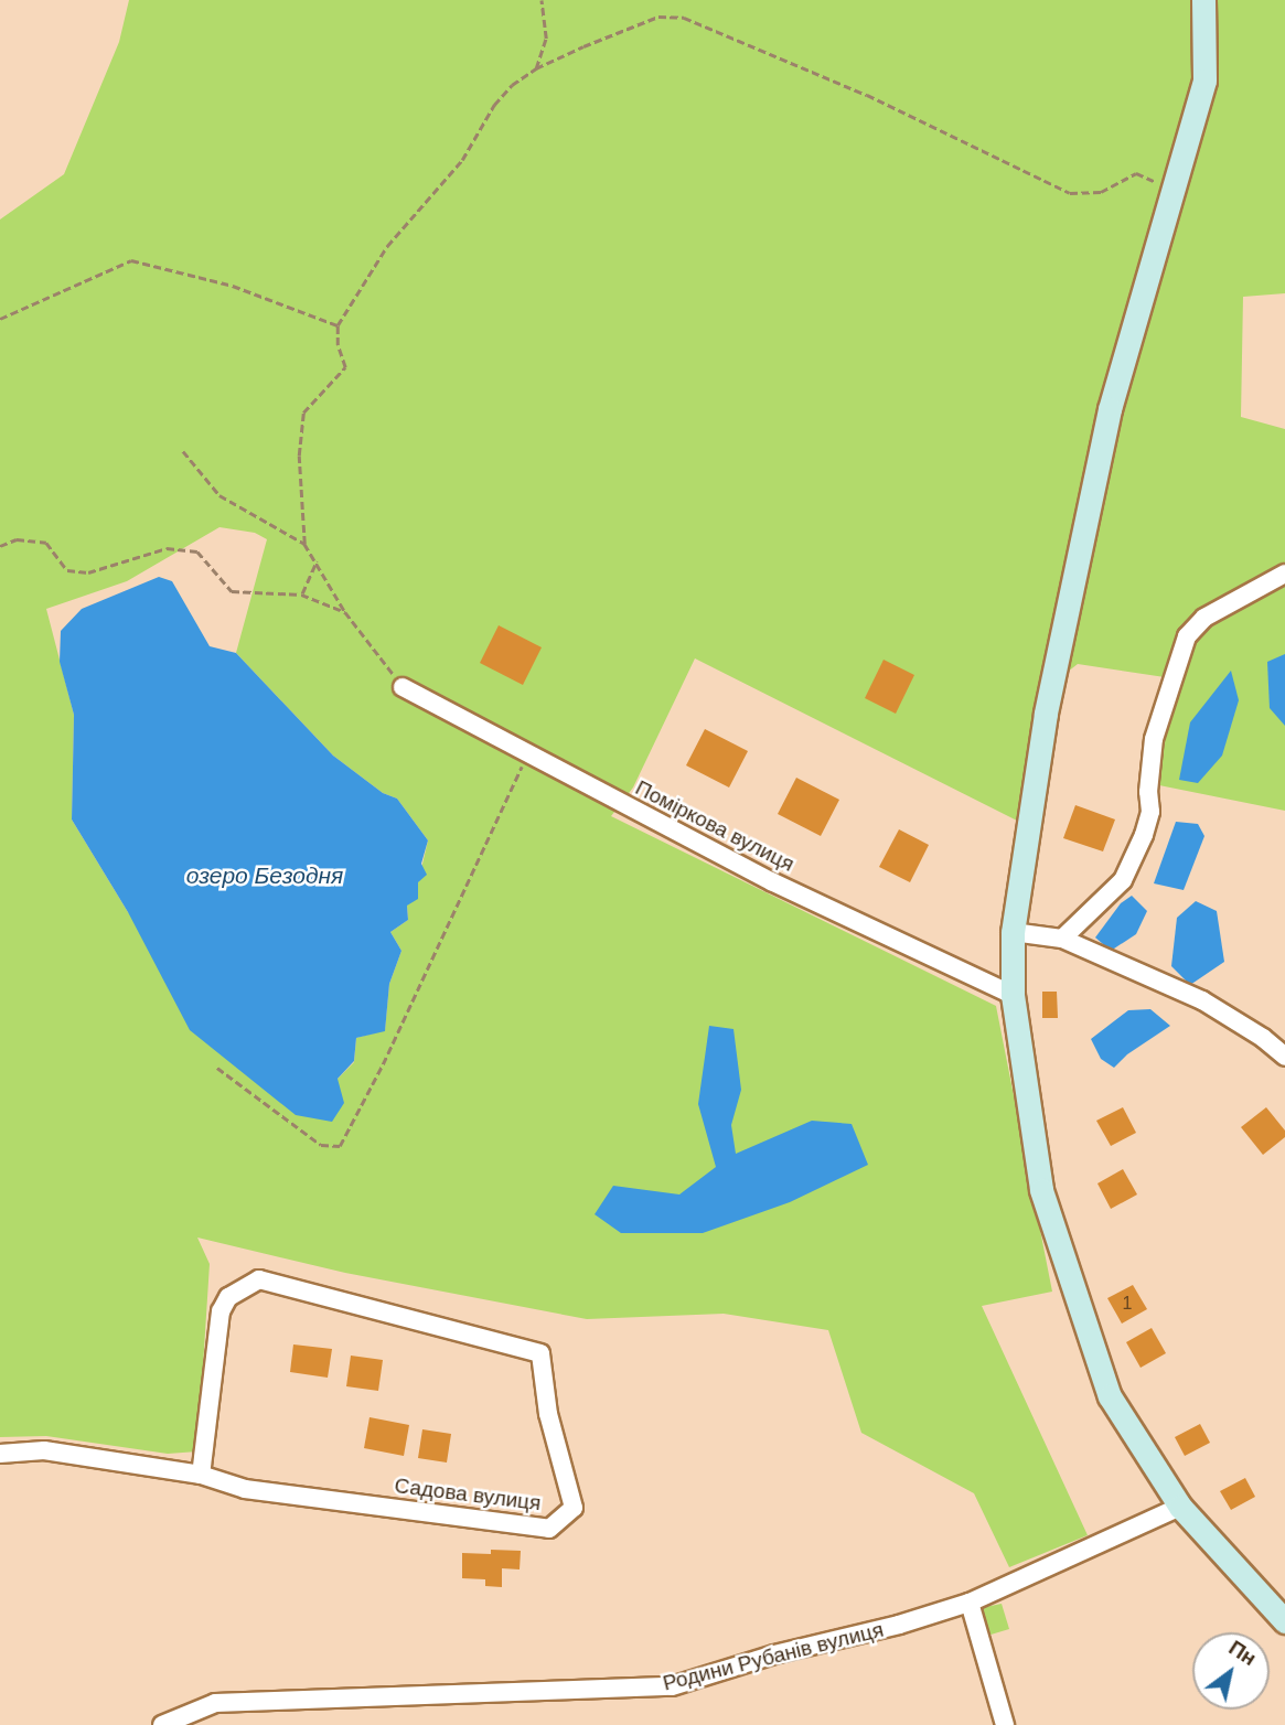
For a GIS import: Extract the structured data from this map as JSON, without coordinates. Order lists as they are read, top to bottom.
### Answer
{
  "streets": {
    "street": ["Поміркова вулиця", "Садова вулиця", "Родини Рубанів вулиця"]
  },
  "water": ["озеро Безодня"],
  "house_numbers": ["1"],
  "north": "top right"
}
